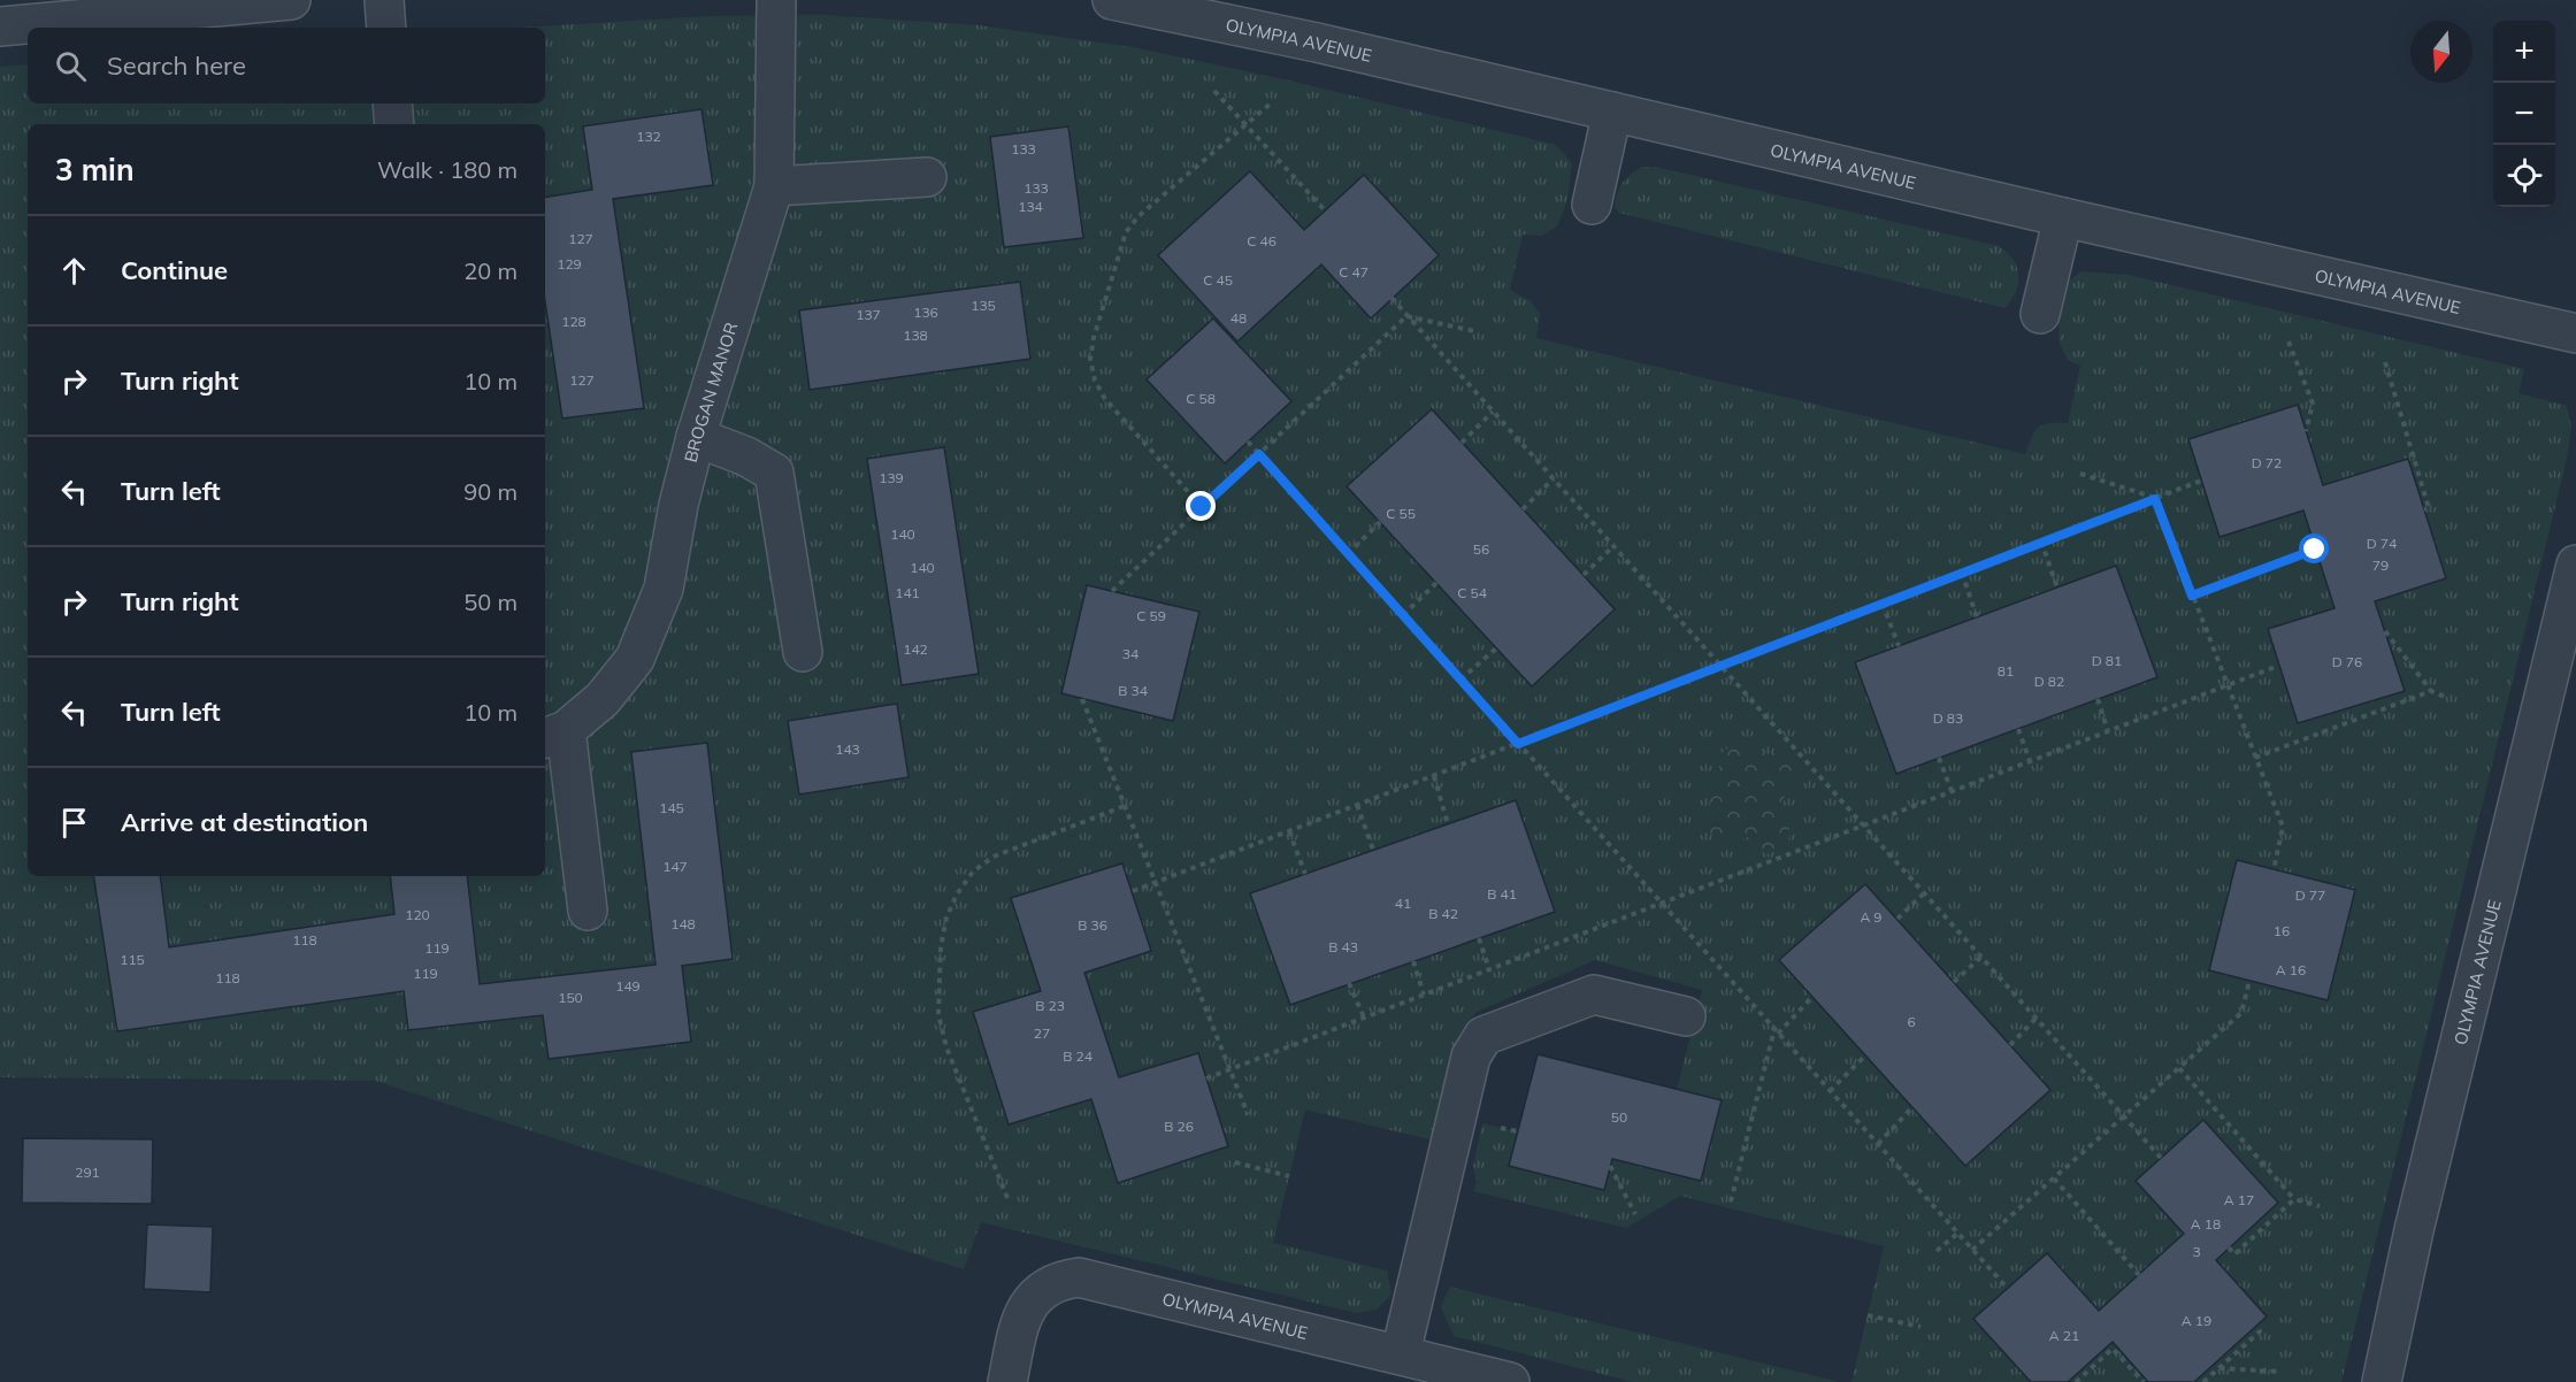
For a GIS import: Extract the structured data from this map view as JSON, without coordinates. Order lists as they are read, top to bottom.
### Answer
{
  "streets": {
    "street": ["OLYMPIA AVENUE", "BROGAN MANOR"]
  },
  "house_numbers": [
    "132",
    "133",
    "133",
    "134",
    "127",
    "C 46",
    "129",
    "C 47",
    "C 45",
    "135",
    "136",
    "137",
    "48",
    "128",
    "138",
    "127",
    "C 58",
    "D 72",
    "139",
    "C 55",
    "140",
    "D 74",
    "56",
    "79",
    "140",
    "141",
    "C 54",
    "C 59",
    "142",
    "34",
    "D 81",
    "D 76",
    "81",
    "D 82",
    "B 34",
    "D 83",
    "143",
    "145",
    "147",
    "B 41",
    "D 77",
    "41",
    "B 42",
    "120",
    "A 9",
    "148",
    "B 36",
    "16",
    "118",
    "B 43",
    "119",
    "115",
    "A 16",
    "119",
    "118",
    "149",
    "150",
    "B 23",
    "6",
    "27",
    "B 24",
    "50",
    "B 26",
    "291",
    "A 17",
    "A 18",
    "3",
    "A 19",
    "A 21"
  ],
  "north": "bottom",
  "page": {
    "map_buttons": ["+", "−"],
    "search": "Search here",
    "heading": ["3 min", "Walk · 180 m"],
    "list": [
      ["Continue", "20 m"],
      ["Turn right", "10 m"],
      ["Turn left", "90 m"],
      ["Turn right", "50 m"],
      ["Turn left", "10 m"],
      "Arrive at destination"
    ]
  }
}
